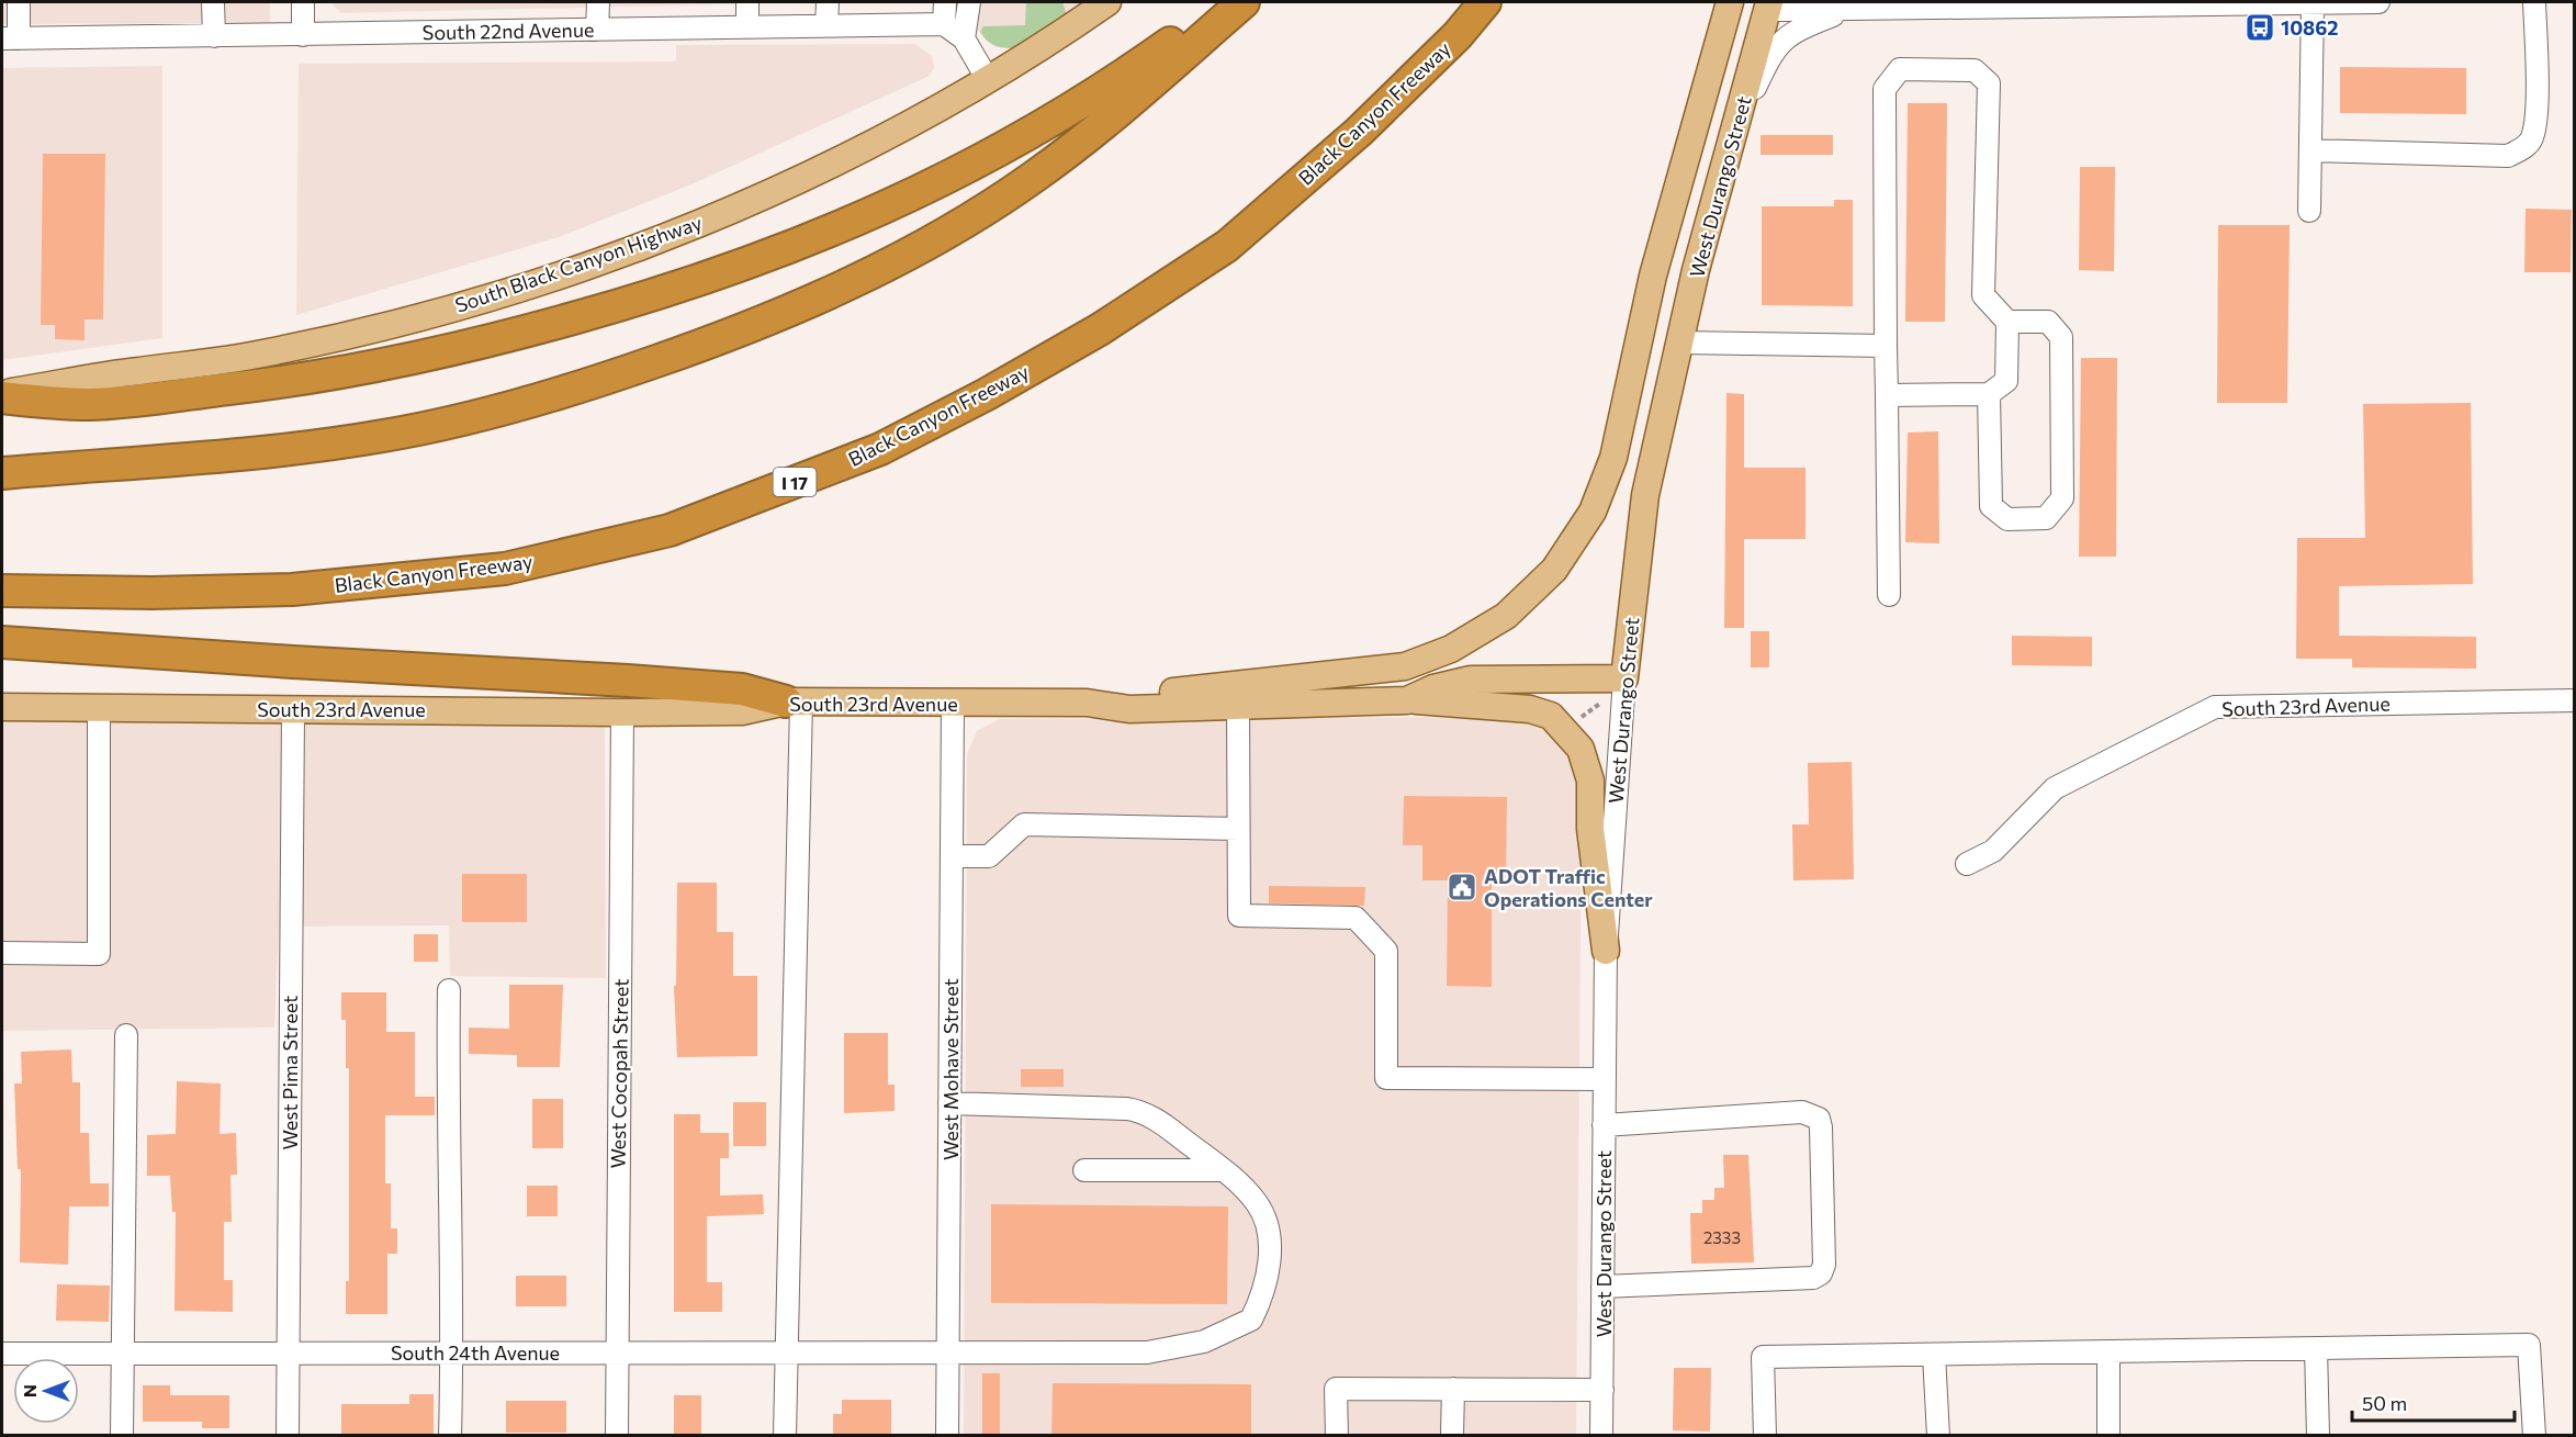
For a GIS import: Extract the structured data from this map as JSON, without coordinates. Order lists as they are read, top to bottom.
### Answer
{
  "streets": {
    "highway": ["Black Canyon Freeway", "I 17"],
    "main road": ["West Durango Street", "South Black Canyon Highway", "South 23rd Avenue"],
    "street": [
      "South 22nd Avenue",
      "West Mohave Street",
      "West Pima Street",
      "West Cocopah Street",
      "South 24th Avenue"
    ]
  },
  "crossings": [
    ["West Durango Street", "South 23rd Avenue"],
    ["South 23rd Avenue", "West Mohave Street"],
    ["South 23rd Avenue", "West Pima Street"],
    ["South 23rd Avenue", "West Cocopah Street"],
    ["West Mohave Street", "South 24th Avenue"],
    ["West Pima Street", "South 24th Avenue"],
    ["West Cocopah Street", "South 24th Avenue"]
  ],
  "places": {
    "bus stop": ["10862"],
    "public building": ["ADOT Traffic Operations Center"]
  },
  "house_numbers": ["2333"],
  "scale_bar": "50 m",
  "north": "left"
}
